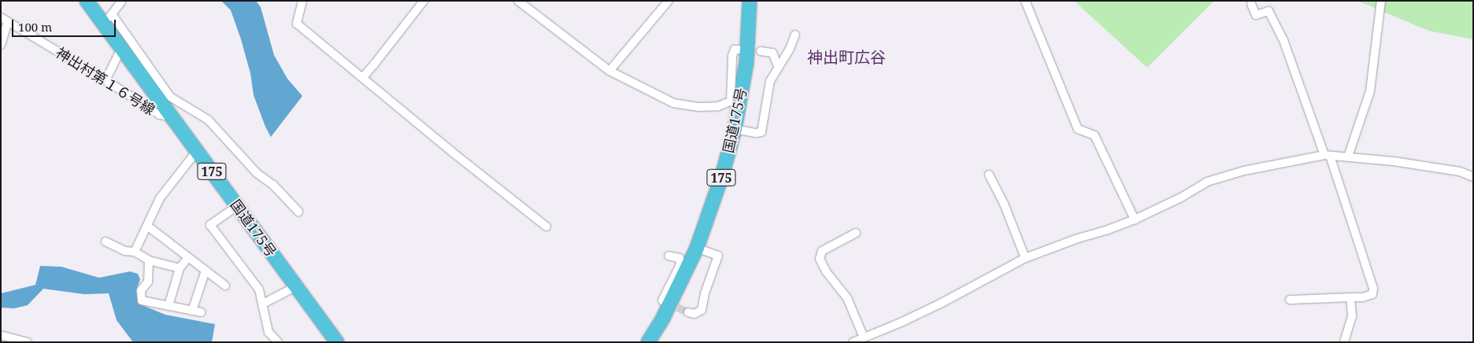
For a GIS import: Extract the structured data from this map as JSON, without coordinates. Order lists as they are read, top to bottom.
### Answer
{
  "streets": {
    "highway": ["国道175号", "175"],
    "street": ["神出村第１６号線"]
  },
  "crossings": [
    ["神出村第１６号線", "国道175号"]
  ],
  "districts": ["神出町広谷"],
  "scale_bar": "100 m"
}
